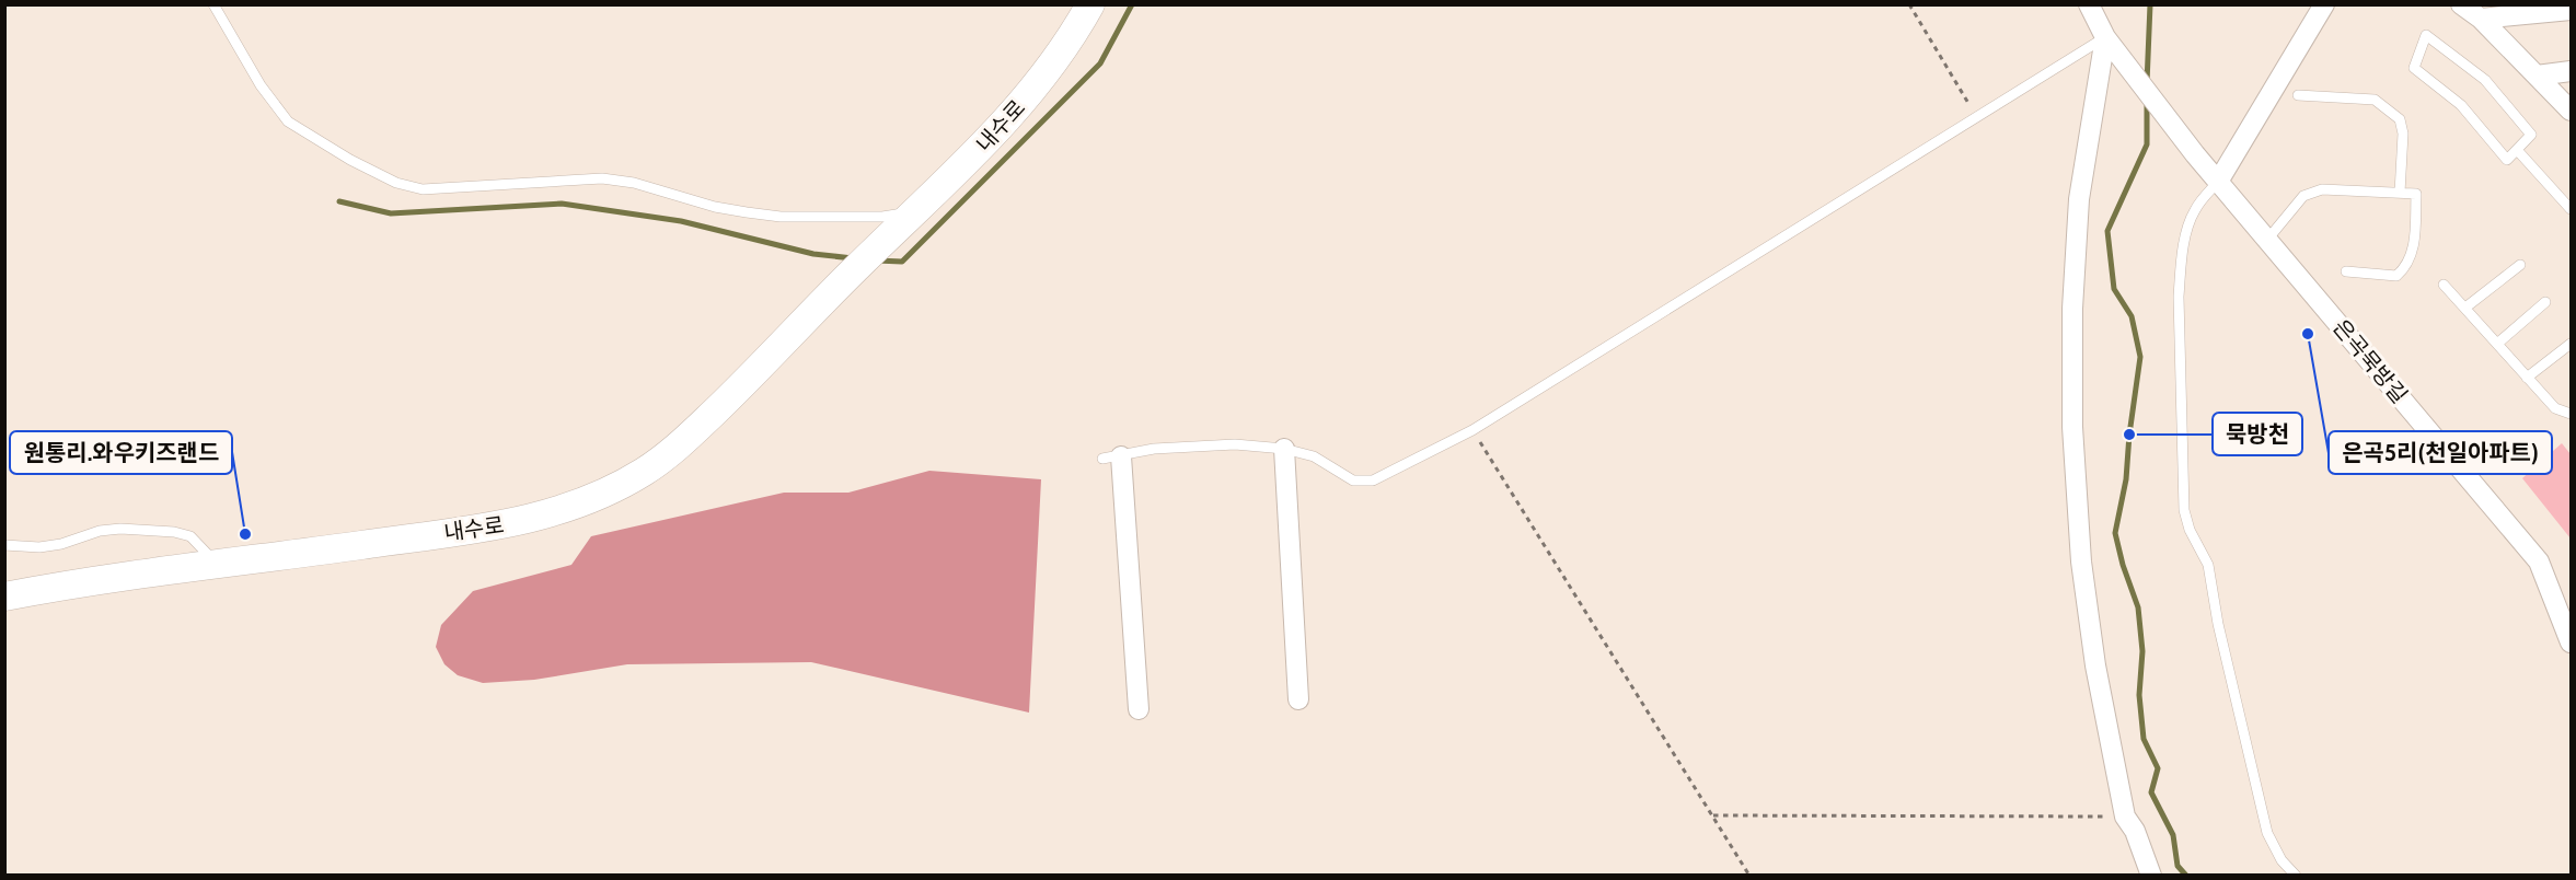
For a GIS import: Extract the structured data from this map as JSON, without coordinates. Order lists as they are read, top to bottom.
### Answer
{
  "streets": {
    "street": ["내수로", "은곡묵방길"]
  },
  "places": ["은곡5리(천일아파트)", "묵방천", "원통리.와우키즈랜드"]
}
